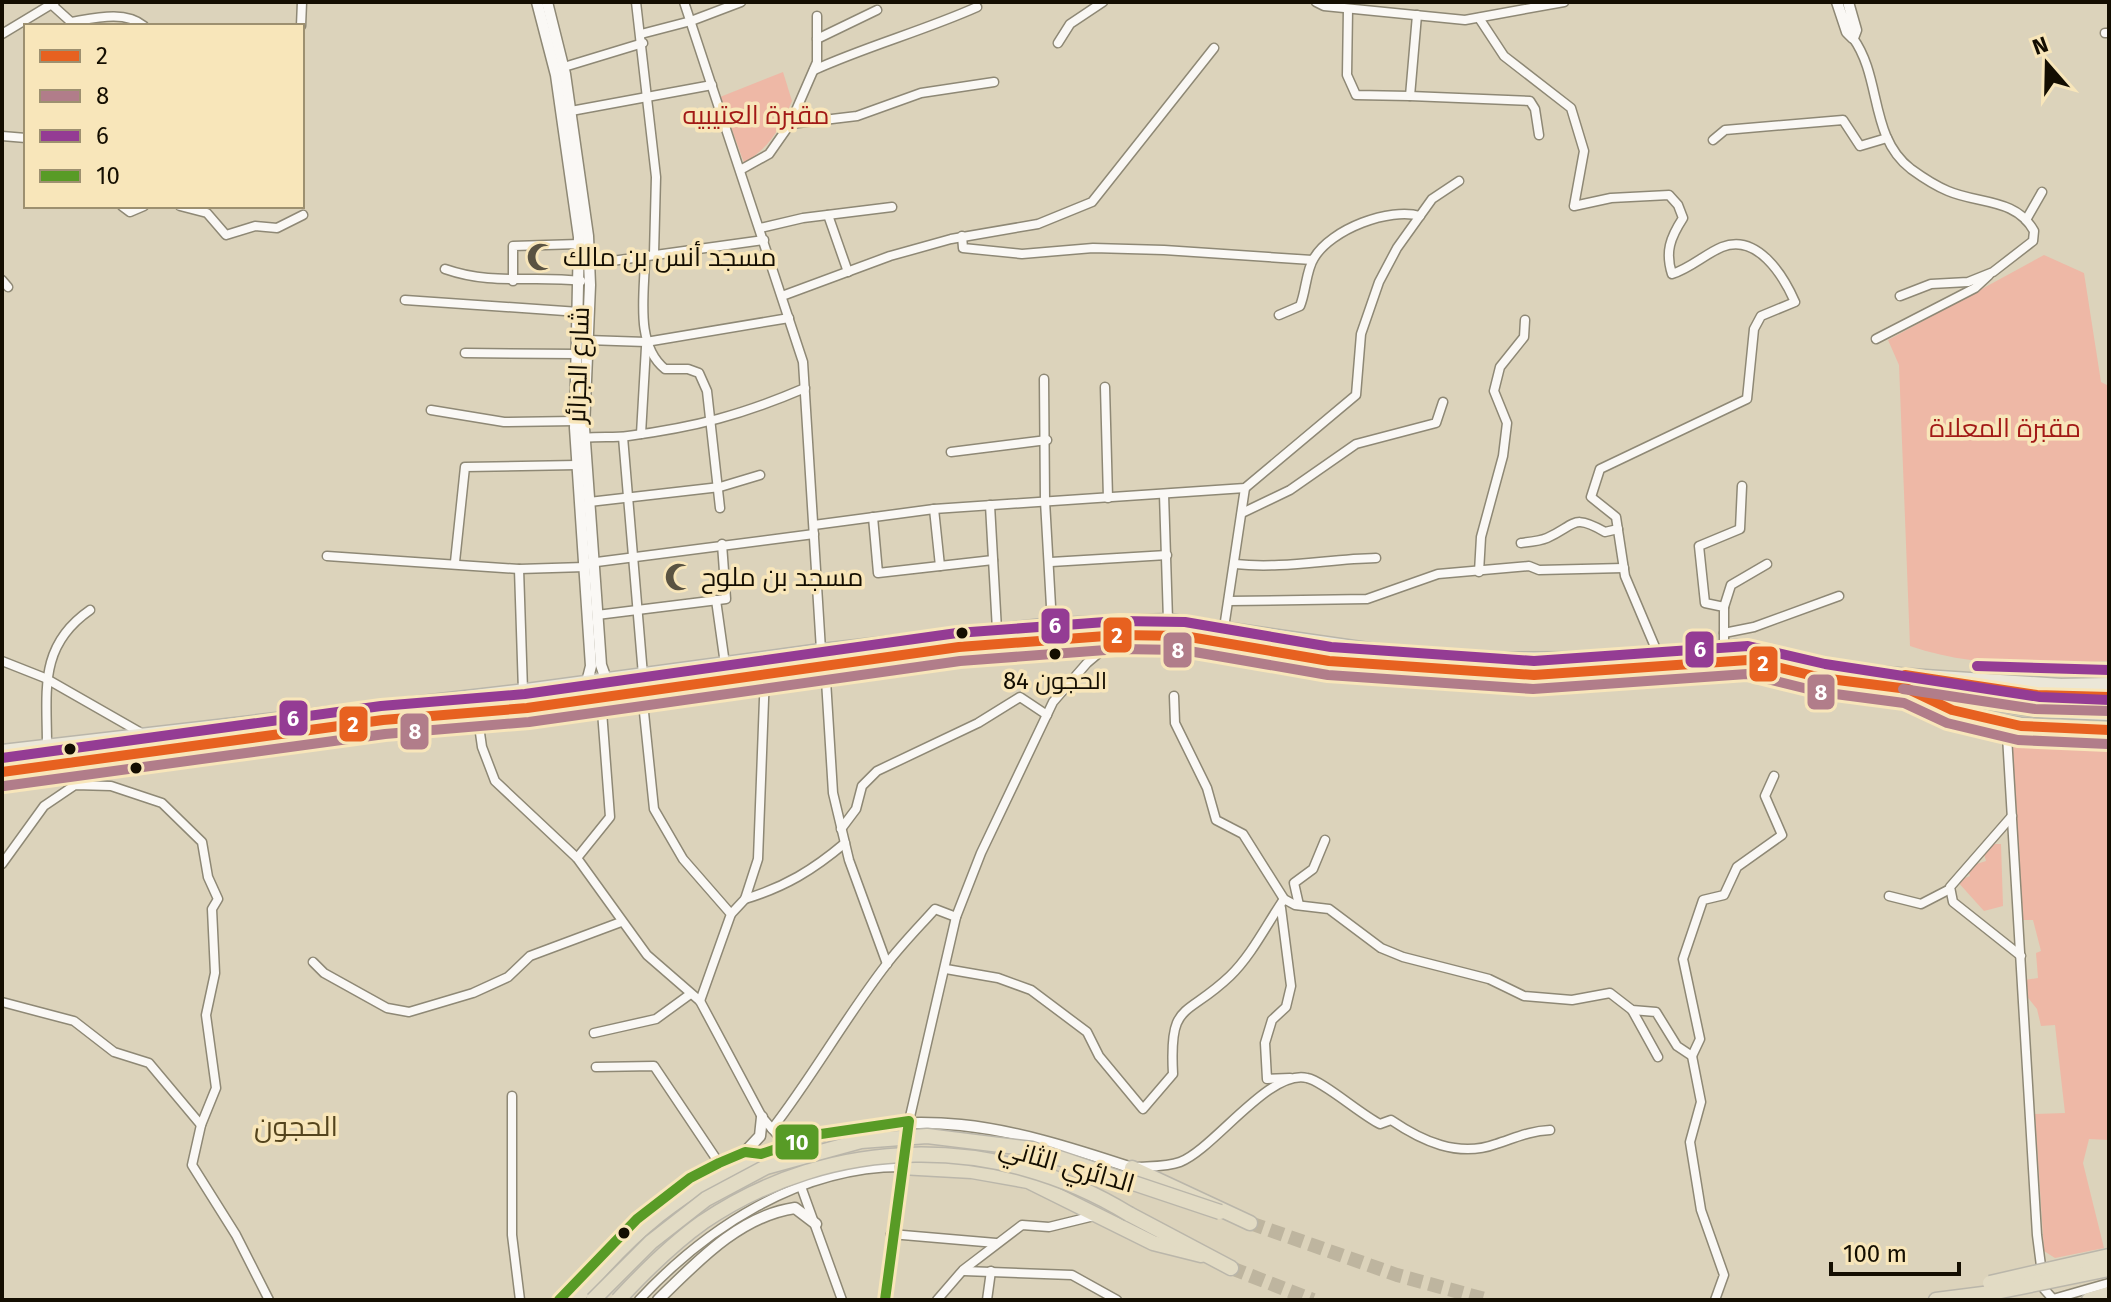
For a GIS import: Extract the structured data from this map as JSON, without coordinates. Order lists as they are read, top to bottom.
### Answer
{
  "streets": {
    "highway": ["الدائري الثاني"],
    "street": ["شارع الجزائر"]
  },
  "districts": ["الحجون"],
  "parks": ["مقبرة العتيبيه", "مقبرة المعلاة"],
  "places": {
    "mosque": ["مسجد أنس بن مالك", "مسجد بن ملوح"],
    "other": ["الحجون 84"]
  },
  "lines": [
    "transit line 6",
    "transit line 2",
    "transit line 8",
    "transit line 10"
  ],
  "legend": [
    "2",
    "8",
    "6",
    "10"
  ],
  "scale_bar": "100 m",
  "north": "top"
}
